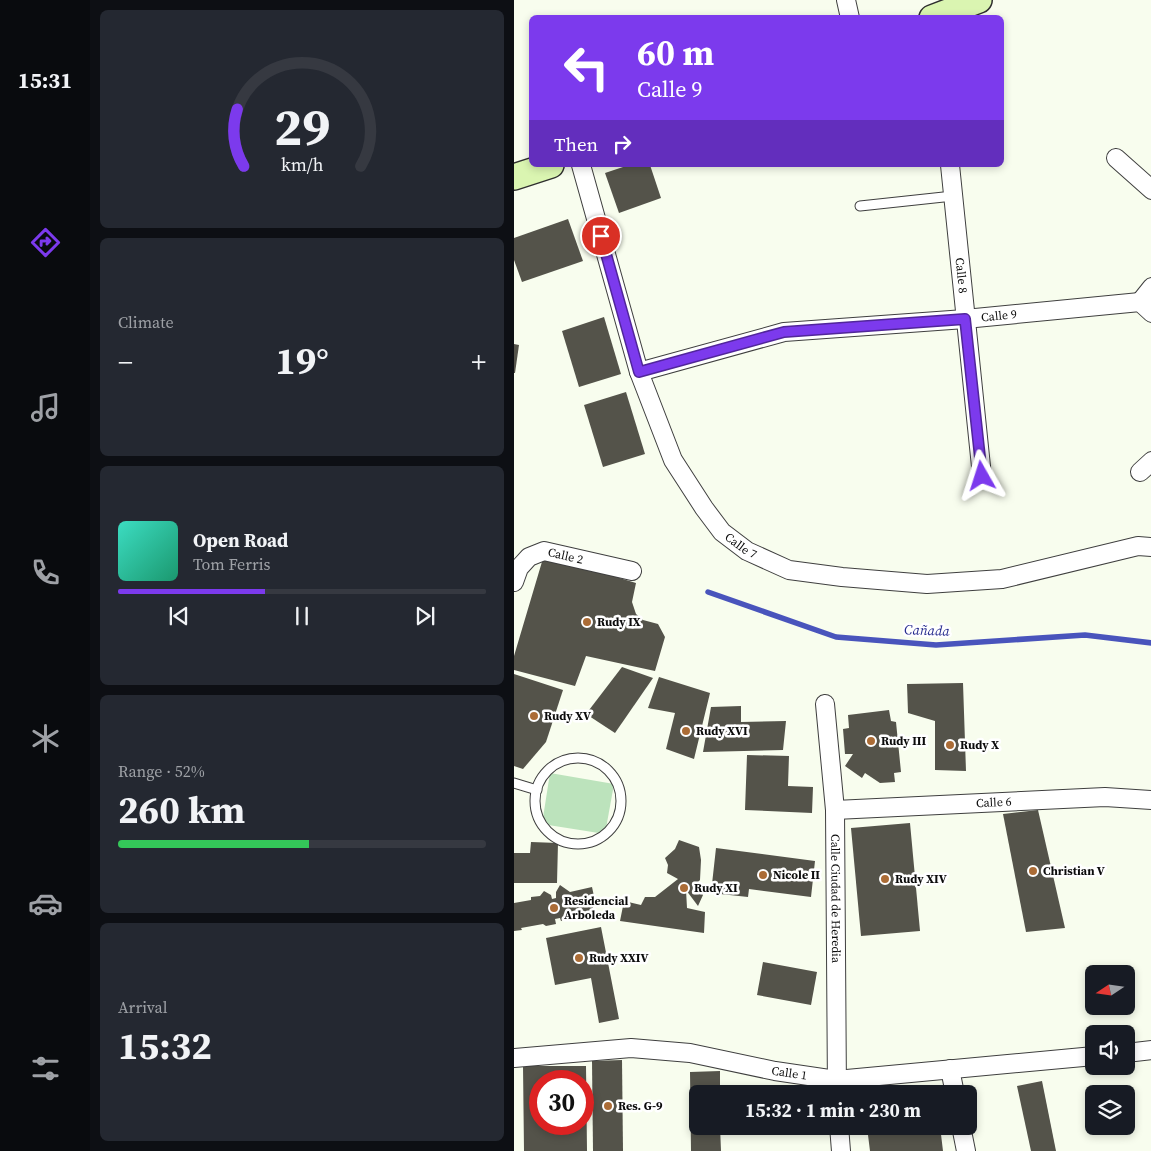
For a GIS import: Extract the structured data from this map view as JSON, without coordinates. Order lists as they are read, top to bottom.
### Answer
{
  "streets": {
    "street": [
      "Calle 8",
      "Calle 9",
      "Calle 7",
      "Calle 2",
      "Calle 6",
      "Calle Ciudad de Heredia",
      "Calle 1"
    ]
  },
  "crossings": [
    ["Calle 8", "Calle 9"],
    ["Calle 9", "Calle 7"],
    ["Calle 6", "Calle Ciudad de Heredia"]
  ],
  "water": ["Cañada"],
  "places": [
    "Rudy IX",
    "Rudy XV",
    "Rudy XVI",
    "Rudy III",
    "Rudy X",
    "Christian V",
    "Nicole II",
    "Rudy XIV",
    "Rudy XI",
    "Residencial Arboleda",
    "Rudy XXIV",
    "Res. G-9"
  ],
  "north": "left",
  "page": {
    "tabs": "15:31",
    "turn": ["60 m", "Calle 9"],
    "then": "Then",
    "tile": [
      "Climate",
      ["Range · 52%", "260 km"],
      ["Arrival", "15:32"]
    ],
    "heat": ["−", "19°", "+"],
    "song": ["Open Road", "Tom Ferris"],
    "limit": "30",
    "trip": "15:32 · 1 min · 230 m",
    "gauge": ["29", "km/h"]
  }
}
